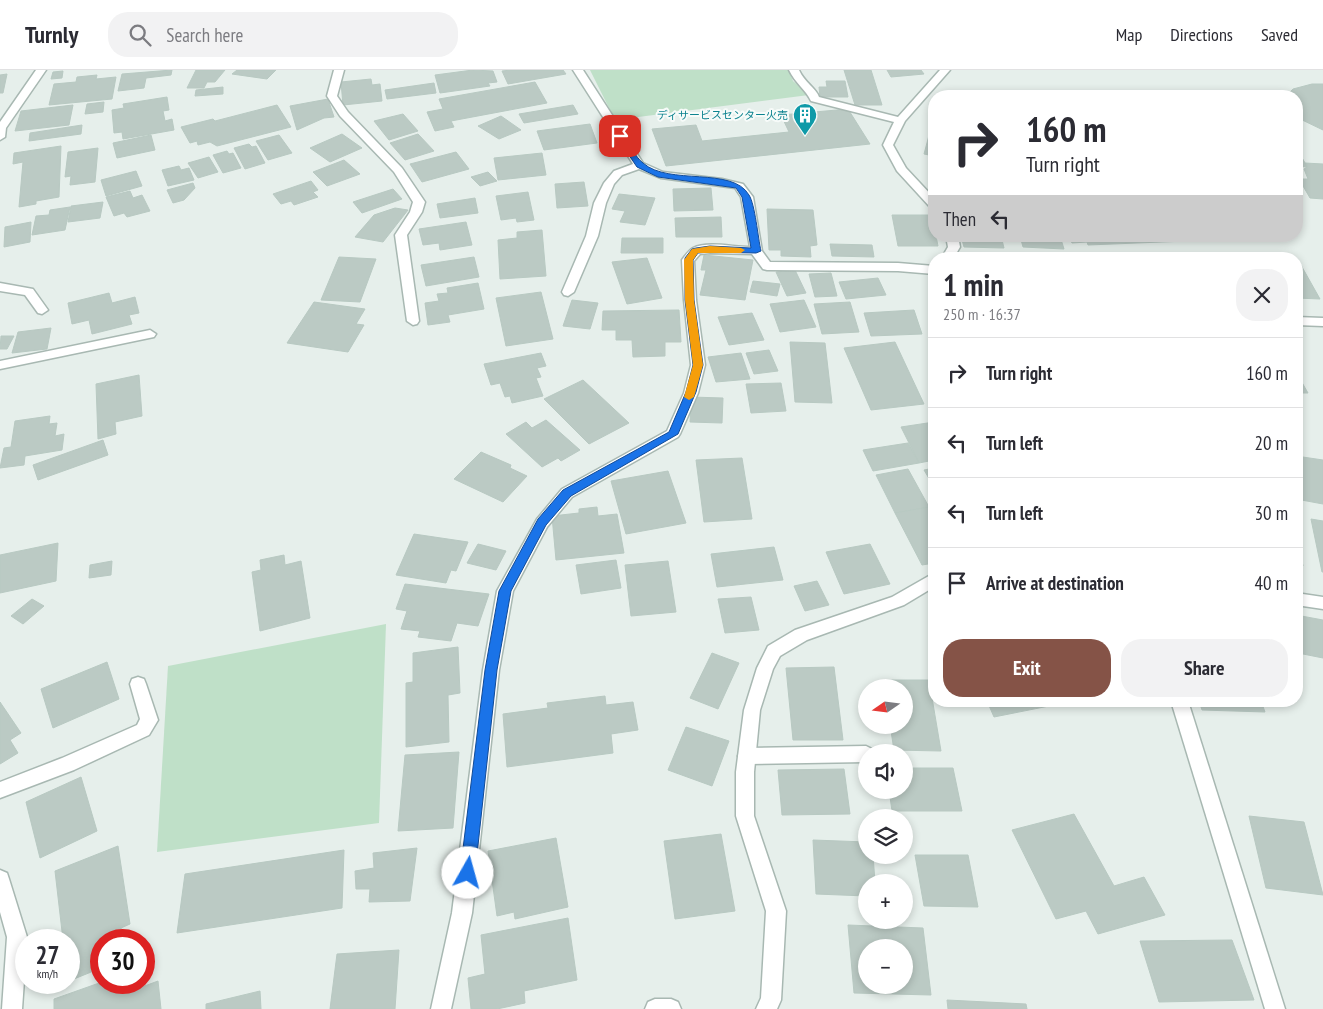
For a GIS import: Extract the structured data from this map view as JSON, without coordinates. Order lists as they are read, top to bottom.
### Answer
{
  "places": {
    "building": ["ディサービスセンター火売"]
  },
  "north": "left",
  "page": {
    "header": "Turnly",
    "search": "Search here",
    "nav": ["Map", "Directions", "Saved"],
    "turn": ["160 m", "Turn right"],
    "then": "Then",
    "heading": ["1 min", "250 m · 16:37"],
    "list": [
      {
        "name": "Turn right",
        "value": "160 m"
      },
      {
        "name": "Turn left",
        "value": "20 m"
      },
      {
        "name": "Turn left",
        "value": "30 m"
      },
      {
        "name": "Arrive at destination",
        "value": "40 m"
      }
    ],
    "buttons": ["Exit", "Share"],
    "map_buttons": ["+", "−"],
    "speed": "27 km/h",
    "limit": "30"
  }
}
